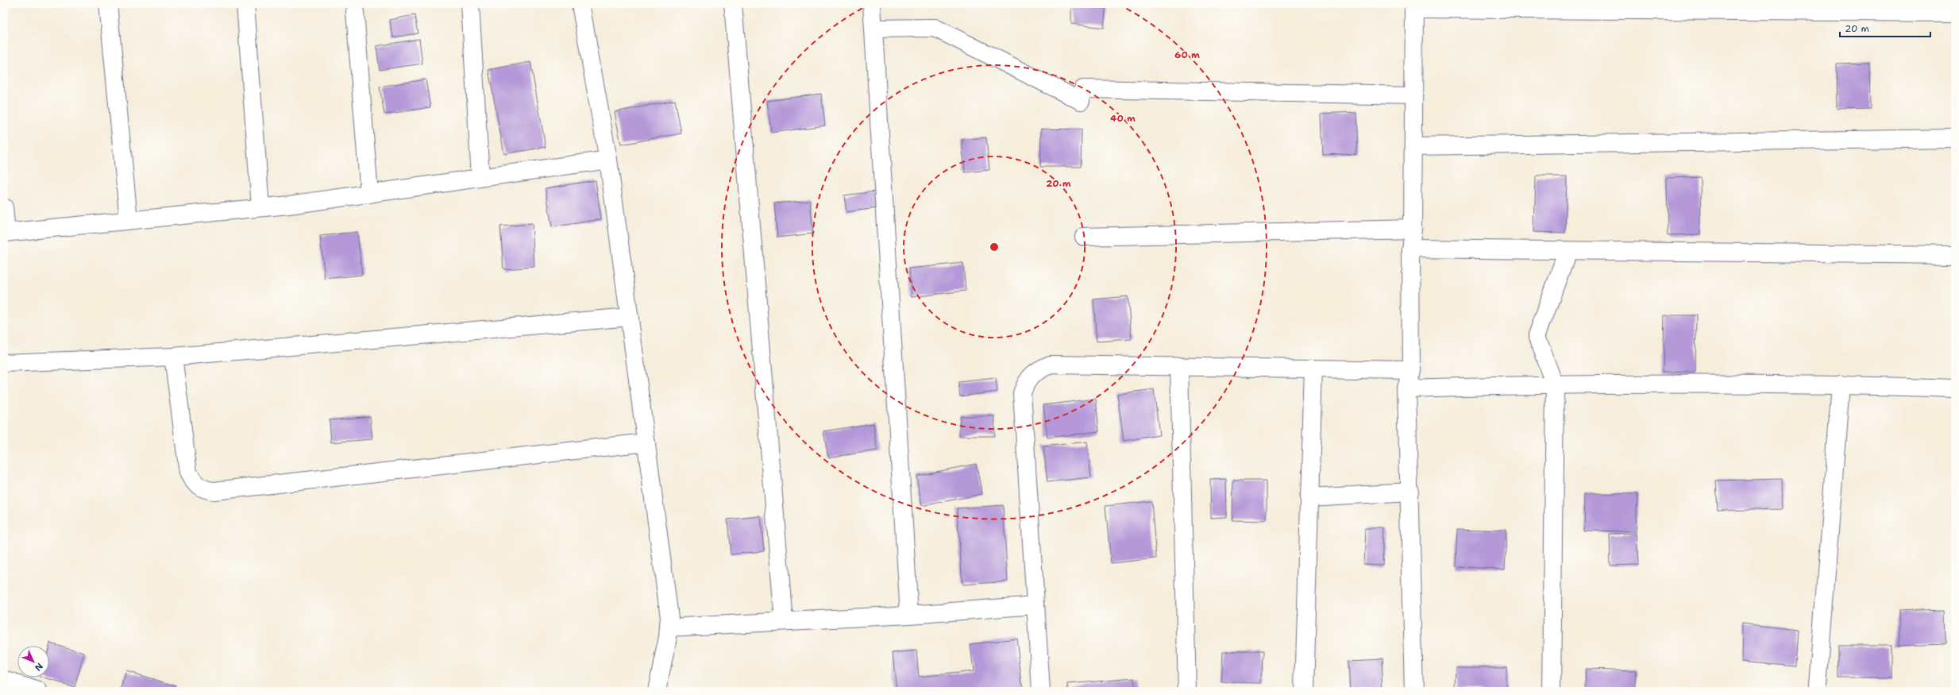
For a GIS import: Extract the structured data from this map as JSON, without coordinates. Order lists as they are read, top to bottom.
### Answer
{
  "scale_bar": "20 m",
  "north": "bottom right",
  "rings": ["60 m", "40 m", "20 m"]
}
